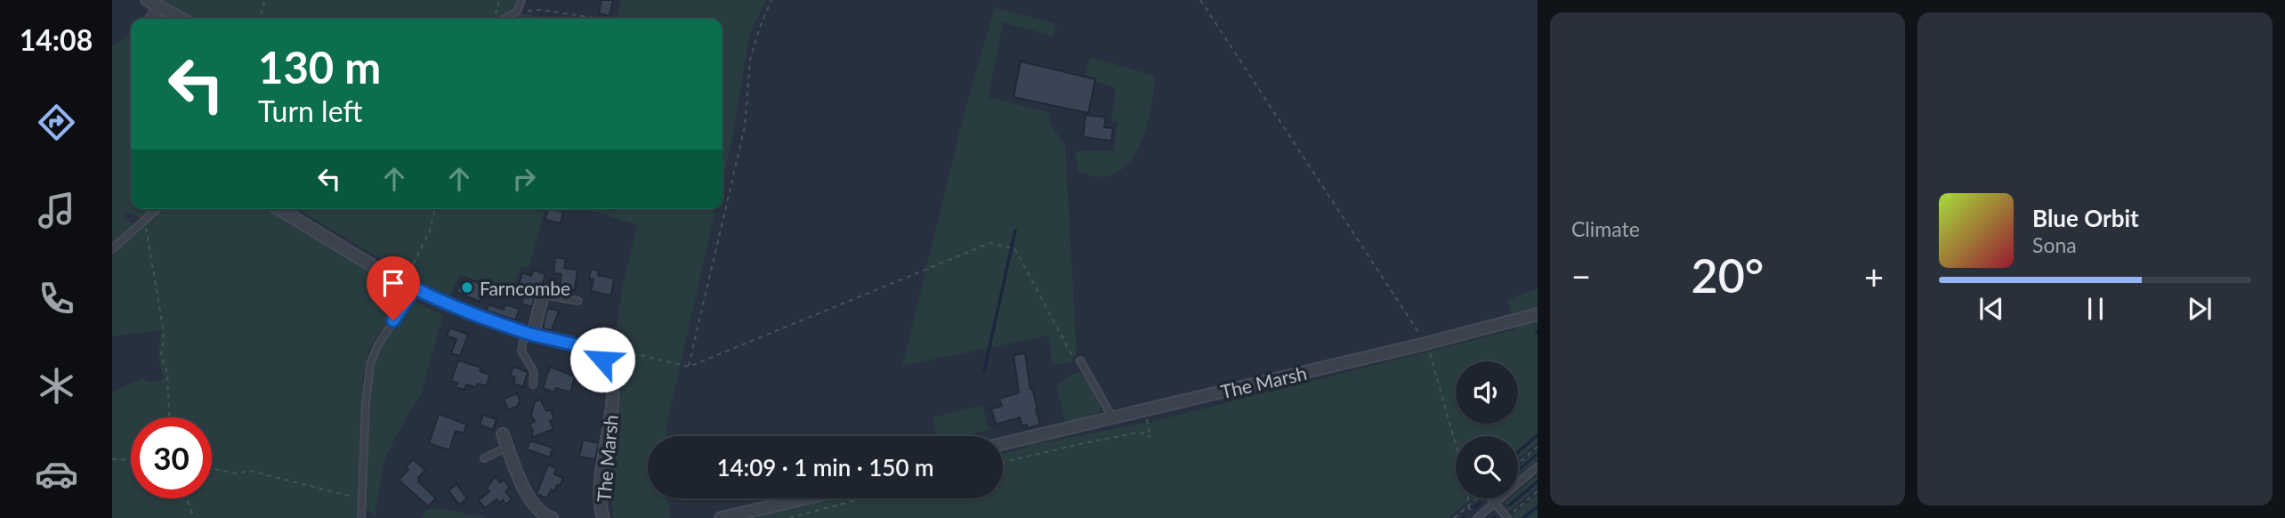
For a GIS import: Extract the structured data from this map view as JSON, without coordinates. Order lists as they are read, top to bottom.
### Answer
{
  "streets": {
    "street": ["The Marsh"]
  },
  "places": ["Farncombe"],
  "page": {
    "tabs": "14:08",
    "tile": "Climate",
    "turn": ["130 m", "Turn left"],
    "song": ["Blue Orbit", "Sona"],
    "heat": ["−", "20°", "+"],
    "limit": "30",
    "trip": "14:09 · 1 min · 150 m"
  }
}
